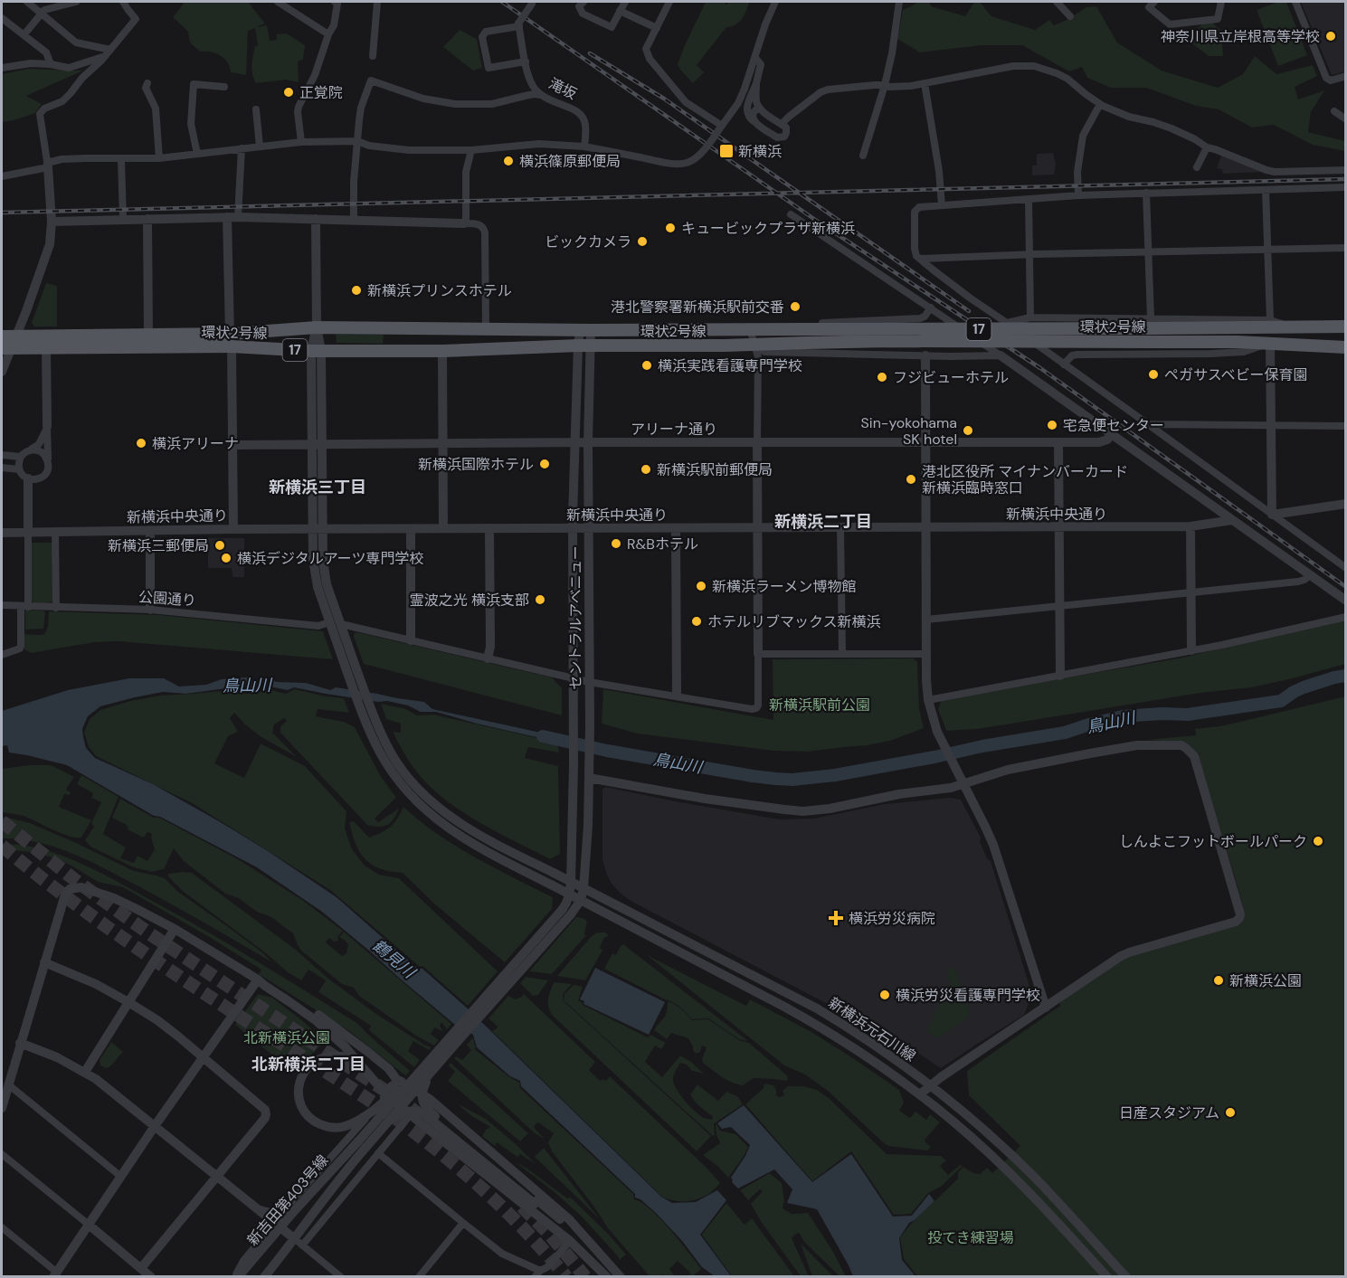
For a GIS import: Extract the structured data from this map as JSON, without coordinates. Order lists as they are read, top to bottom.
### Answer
{
  "streets": {
    "main road": ["環状2号線", "17"],
    "street": [
      "滝坂",
      "アリーナ通り",
      "新横浜中央通り",
      "公園通り",
      "セントラルアベニュー",
      "新横浜元石川線",
      "新吉田第403号線"
    ]
  },
  "crossings": [
    ["環状2号線", "セントラルアベニュー"],
    ["アリーナ通り", "セントラルアベニュー"],
    ["新横浜中央通り", "セントラルアベニュー"],
    ["新横浜中央通り", "新横浜元石川線"],
    ["公園通り", "新横浜元石川線"],
    ["セントラルアベニュー", "新横浜元石川線"]
  ],
  "districts": ["新横浜三丁目", "新横浜二丁目", "北新横浜二丁目"],
  "water": ["鳥山川", "鶴見川"],
  "parks": ["新横浜駅前公園", "北新横浜公園", "投てき練習場"],
  "places": {
    "other": [
      "神奈川県立岸根高等学校",
      "正覚院",
      "横浜篠原郵便局",
      "キュービックプラザ新横浜",
      "ビックカメラ",
      "新横浜プリンスホテル",
      "港北警察署新横浜駅前交番",
      "横浜実践看護専門学校",
      "ペガサスベビー保育園",
      "フジビューホテル",
      "宅急便センター",
      "Sin-yokohama SK hotel",
      "横浜アリーナ",
      "新横浜国際ホテル",
      "新横浜駅前郵便局",
      "港北区役所 マイナンバーカード 新横浜臨時窓口",
      "R&Bホテル",
      "新横浜三郵便局",
      "横浜デジタルアーツ専門学校",
      "新横浜ラーメン博物館",
      "霊波之光 横浜支部",
      "ホテルリブマックス新横浜",
      "しんよこフットボールパーク",
      "新横浜公園",
      "横浜労災看護専門学校",
      "日産スタジアム"
    ],
    "transit": ["新横浜"],
    "health": ["横浜労災病院"]
  }
}
